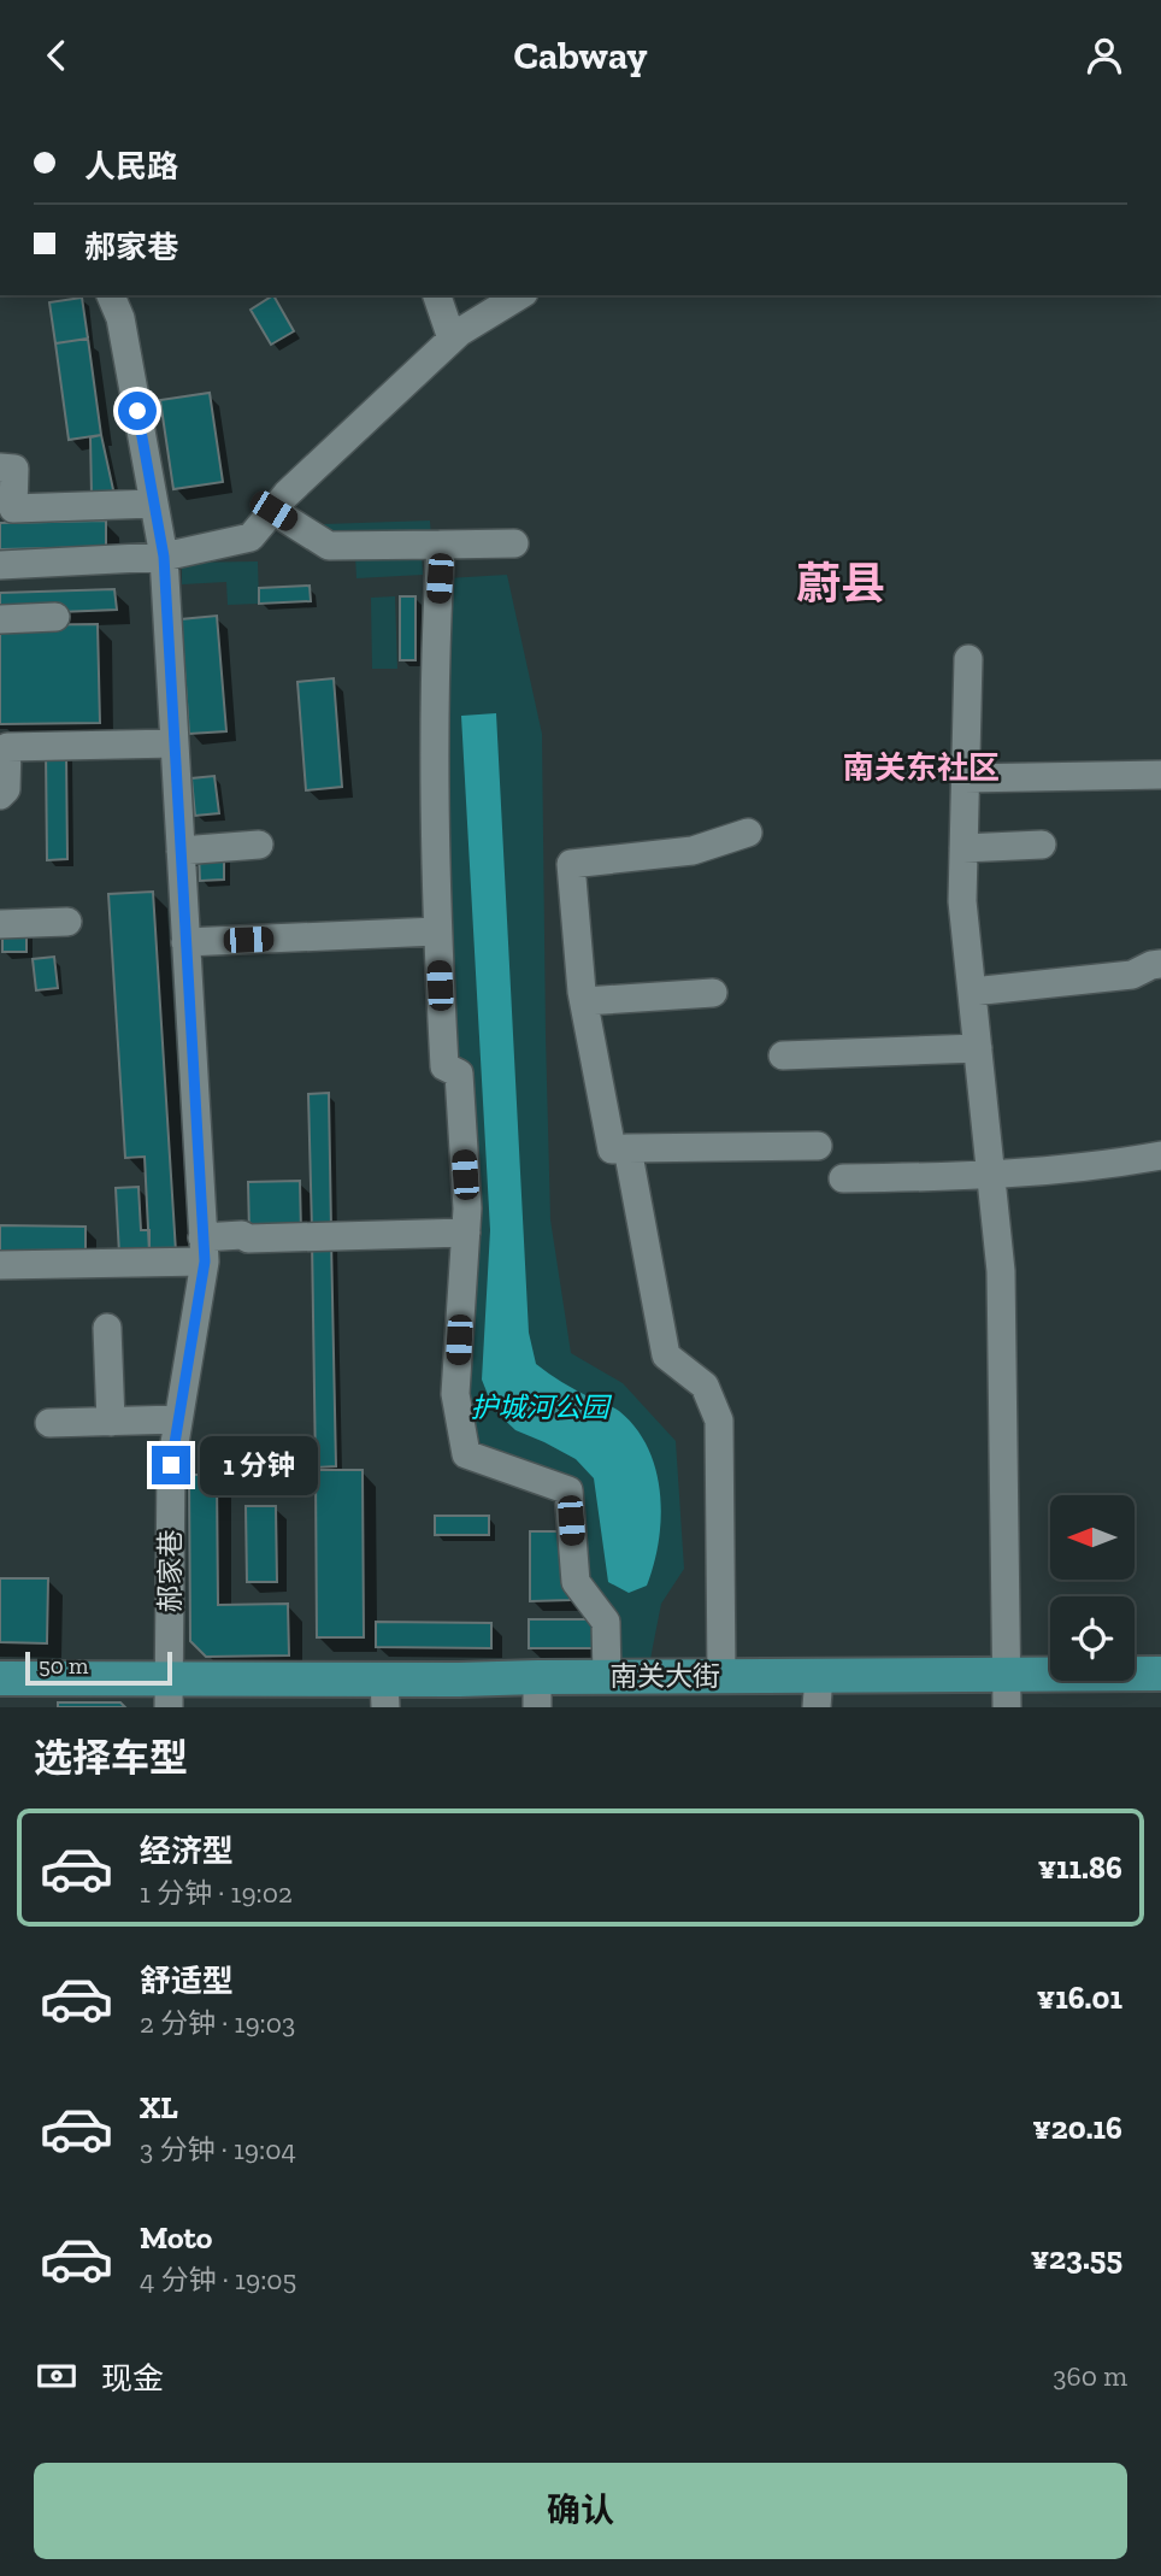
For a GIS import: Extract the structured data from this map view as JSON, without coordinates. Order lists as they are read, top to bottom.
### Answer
{
  "streets": {
    "main road": ["南关大街"],
    "street": ["郝家巷"]
  },
  "crossings": [
    ["郝家巷", "南关大街"]
  ],
  "districts": ["蔚县", "南关东社区"],
  "parks": ["护城河公园"],
  "scale_bar": "50 m",
  "north": "left",
  "page": {
    "header": "Cabway",
    "banner": ["人民路", "郝家巷"],
    "bubble": "1 分钟",
    "scale": "50 m",
    "heading": "选择车型",
    "list": [
      {
        "name": "经济型",
        "note": "1 分钟 · 19:02",
        "value": "¥11.86"
      },
      {
        "name": "舒适型",
        "note": "2 分钟 · 19:03",
        "value": "¥16.01"
      },
      {
        "name": "XL",
        "note": "3 分钟 · 19:04",
        "value": "¥20.16"
      },
      {
        "name": "Moto",
        "note": "4 分钟 · 19:05",
        "value": "¥23.55"
      }
    ],
    "pay": ["现金", "360 m"],
    "buttons": "确认"
  }
}
